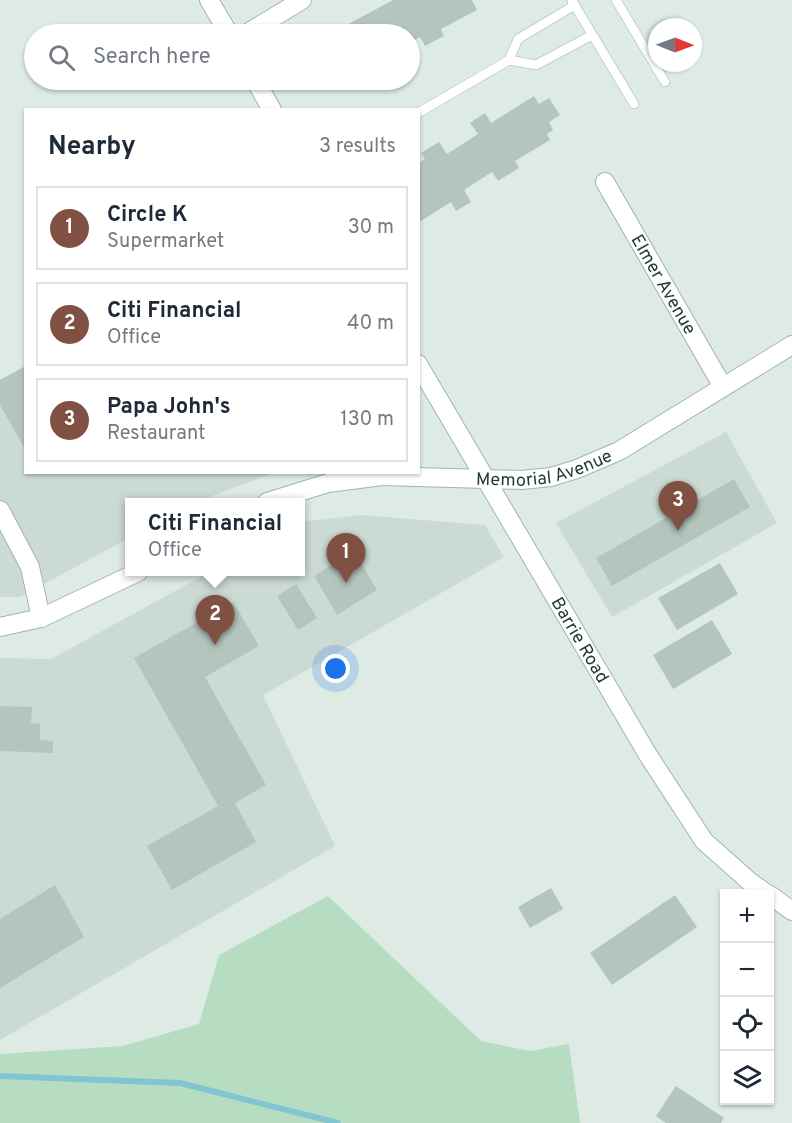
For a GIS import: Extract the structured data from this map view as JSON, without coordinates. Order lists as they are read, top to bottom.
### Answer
{
  "streets": {
    "street": ["Elmer Avenue", "Memorial Avenue", "Barrie Road"]
  },
  "crossings": [
    ["Elmer Avenue", "Memorial Avenue"],
    ["Memorial Avenue", "Barrie Road"]
  ],
  "north": "right",
  "page": {
    "search": "Search here",
    "heading": ["Nearby", "3 results"],
    "list": [
      {
        "mark": "1",
        "name": "Circle K",
        "note": "Supermarket",
        "value": "30 m"
      },
      {
        "mark": "2",
        "name": "Citi Financial",
        "note": "Office",
        "value": "40 m"
      },
      {
        "mark": "3",
        "name": "Papa John's",
        "note": "Restaurant",
        "value": "130 m"
      }
    ],
    "pins": ["3", "1", "2"],
    "popup": ["Citi Financial", "Office"],
    "map_buttons": ["+", "−"]
  }
}
